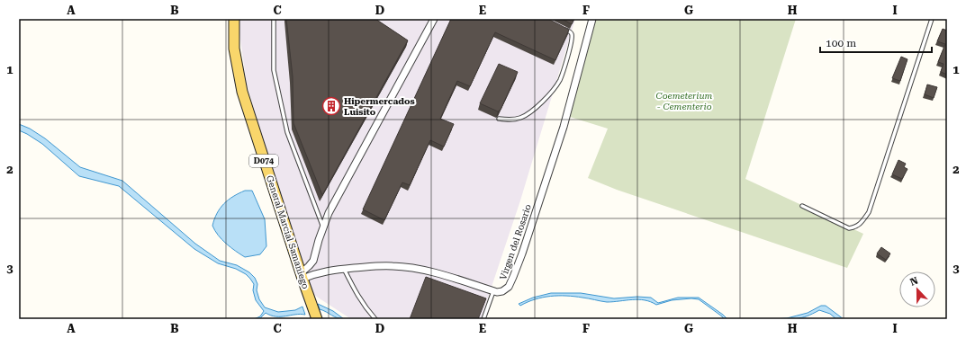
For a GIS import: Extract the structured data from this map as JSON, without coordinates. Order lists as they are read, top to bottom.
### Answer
{
  "streets": {
    "main road": ["D074", "General Marcial Samaniego"],
    "street": ["Virgen del Rosario"]
  },
  "parks": ["Coemeterium - Cementerio"],
  "places": {
    "building": ["Hipermercados Luisito"]
  },
  "scale_bar": "100 m",
  "north": "top",
  "grid": {
    "columns": [
      "A",
      "B",
      "C",
      "D",
      "E",
      "F",
      "G",
      "H",
      "I"
    ],
    "rows": ["1", "2", "3"]
  }
}
